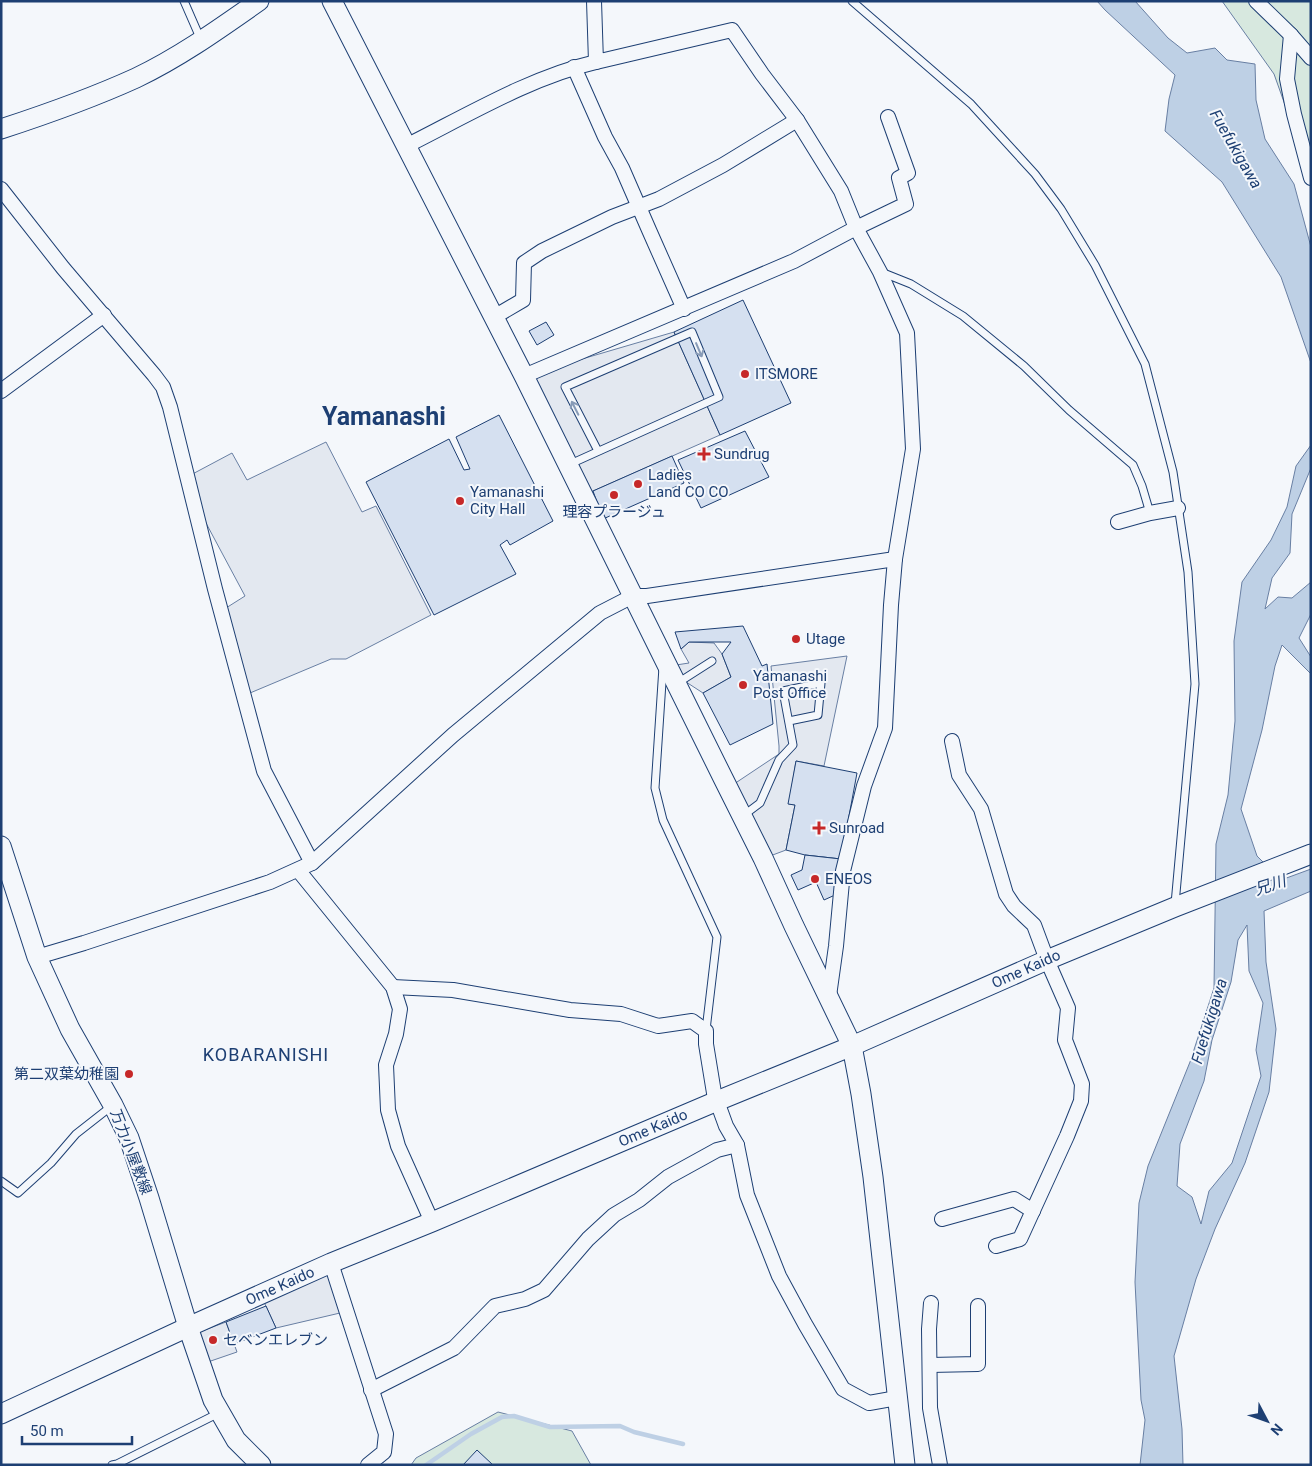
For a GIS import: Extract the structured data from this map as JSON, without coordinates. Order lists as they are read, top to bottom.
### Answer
{
  "streets": {
    "main road": ["Ome Kaido", "万力小屋敷線"]
  },
  "crossings": [
    ["Ome Kaido", "万力小屋敷線"]
  ],
  "districts": ["Yamanashi", "KOBARANISHI"],
  "water": ["Fuefukigawa", "兄川"],
  "places": {
    "other": [
      "ITSMORE",
      "Ladies Land CO CO",
      "理容プラージュ",
      "Yamanashi City Hall",
      "Utage",
      "Yamanashi Post Office",
      "ENEOS",
      "第二双葉幼稚園",
      "セベンエレブン"
    ],
    "health": ["Sundrug", "Sunroad"]
  },
  "scale_bar": "50 m",
  "north": "bottom right"
}
